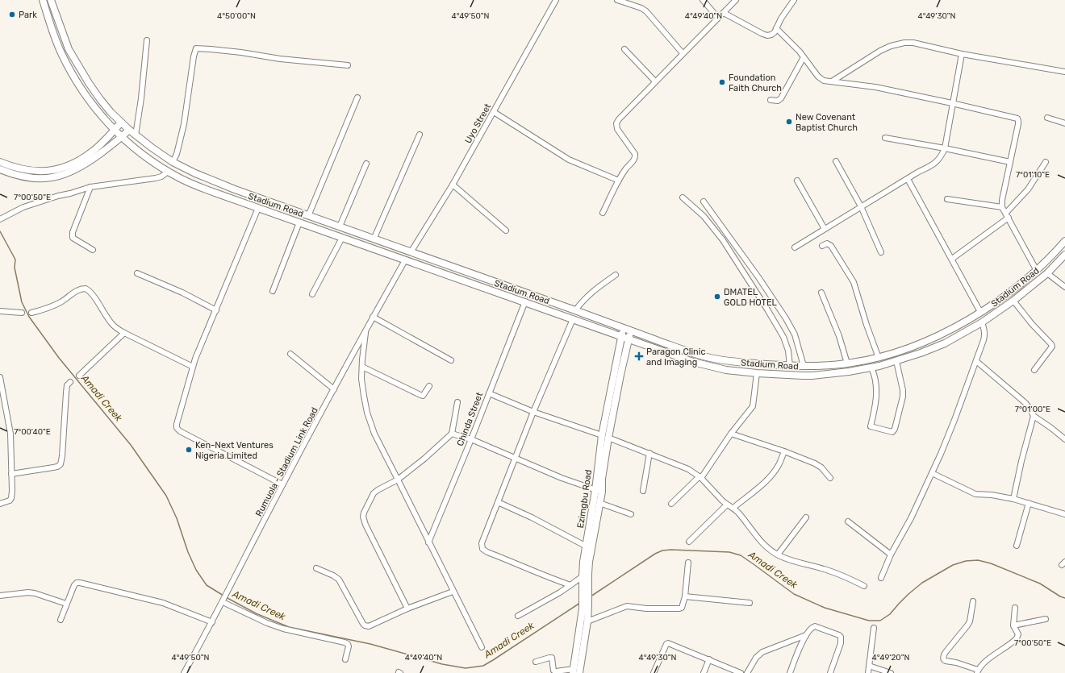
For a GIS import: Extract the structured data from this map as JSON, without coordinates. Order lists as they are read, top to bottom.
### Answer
{
  "streets": {
    "main road": ["Stadium Road", "Ezimgbu Road"],
    "street": ["Uyo Street", "Chinda Street", "Rumuola - Stadium Link Road"]
  },
  "crossings": [
    ["Uyo Street", "Stadium Road"],
    ["Stadium Road", "Chinda Street"],
    ["Stadium Road", "Rumuola - Stadium Link Road"],
    ["Stadium Road", "Ezimgbu Road"]
  ],
  "water": ["Amadi Creek"],
  "places": {
    "other": [
      "Park",
      "Foundation Faith Church",
      "New Covenant Baptist Church",
      "DMATEL GOLD HOTEL",
      "Ken-Next Ventures Nigeria Limited"
    ],
    "health": ["Paragon Clinic and Imaging"]
  },
  "coordinates": [
    "4°49'50\"N",
    "4°49'30\"N",
    "4°50'00\"N",
    "4°49'40\"N",
    "7°01'10\"E",
    "7°00'50\"E",
    "7°01'00\"E",
    "7°00'40\"E",
    "4°49'20\"N"
  ]
}
